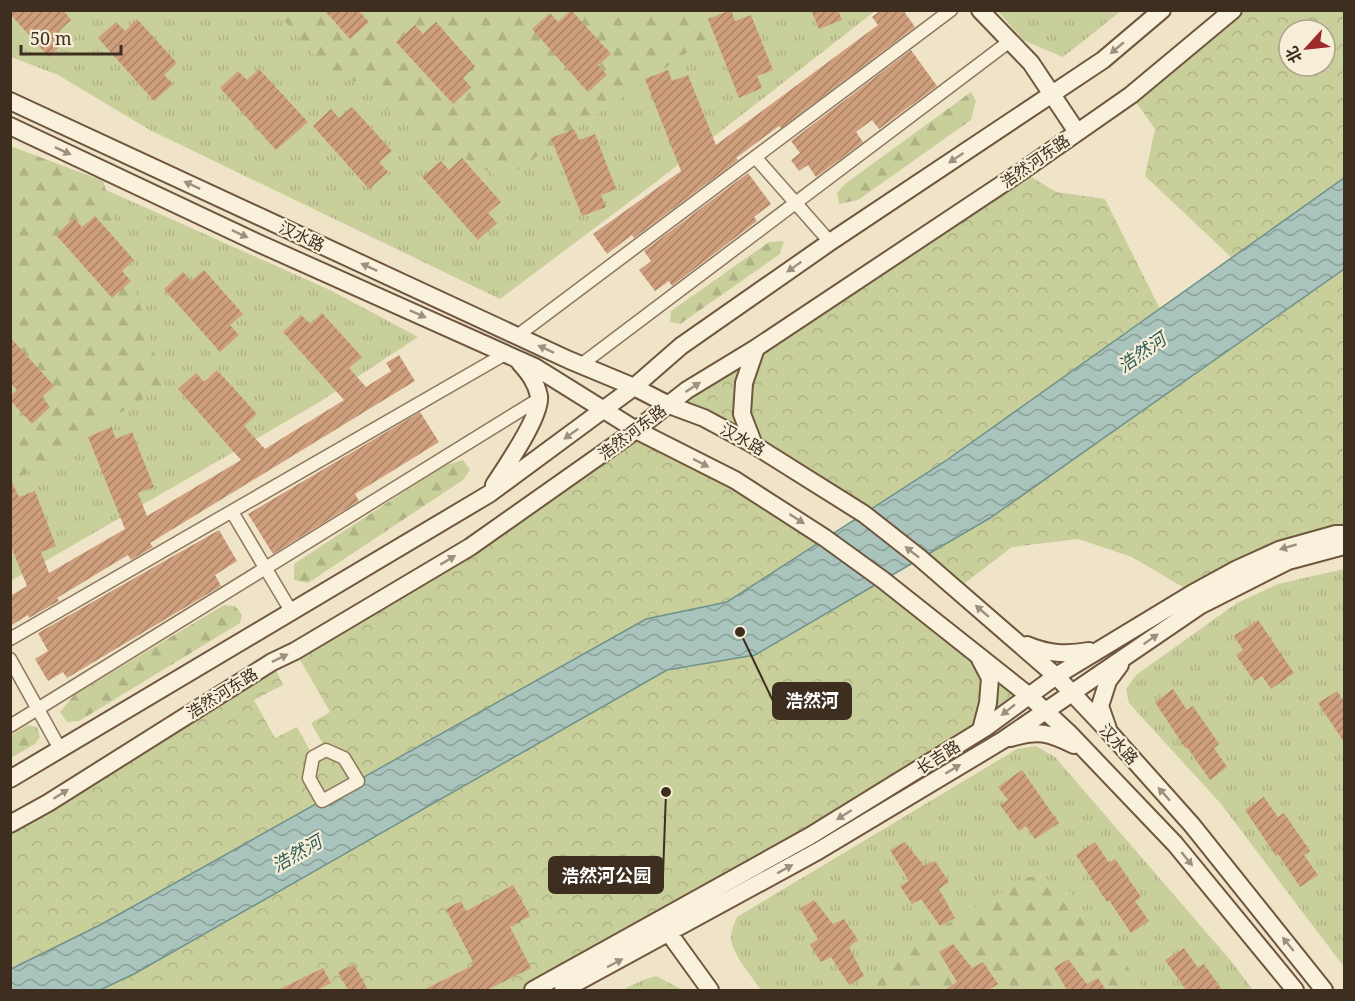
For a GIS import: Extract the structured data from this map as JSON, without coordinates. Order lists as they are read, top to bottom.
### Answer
{
  "streets": {
    "main road": ["浩然河东路", "汉水路", "长吉路"]
  },
  "crossings": [
    ["浩然河东路", "汉水路"],
    ["汉水路", "长吉路"]
  ],
  "water": ["浩然河"],
  "places": ["浩然河", "浩然河公园"],
  "scale_bar": "50 m",
  "north": "bottom left"
}
